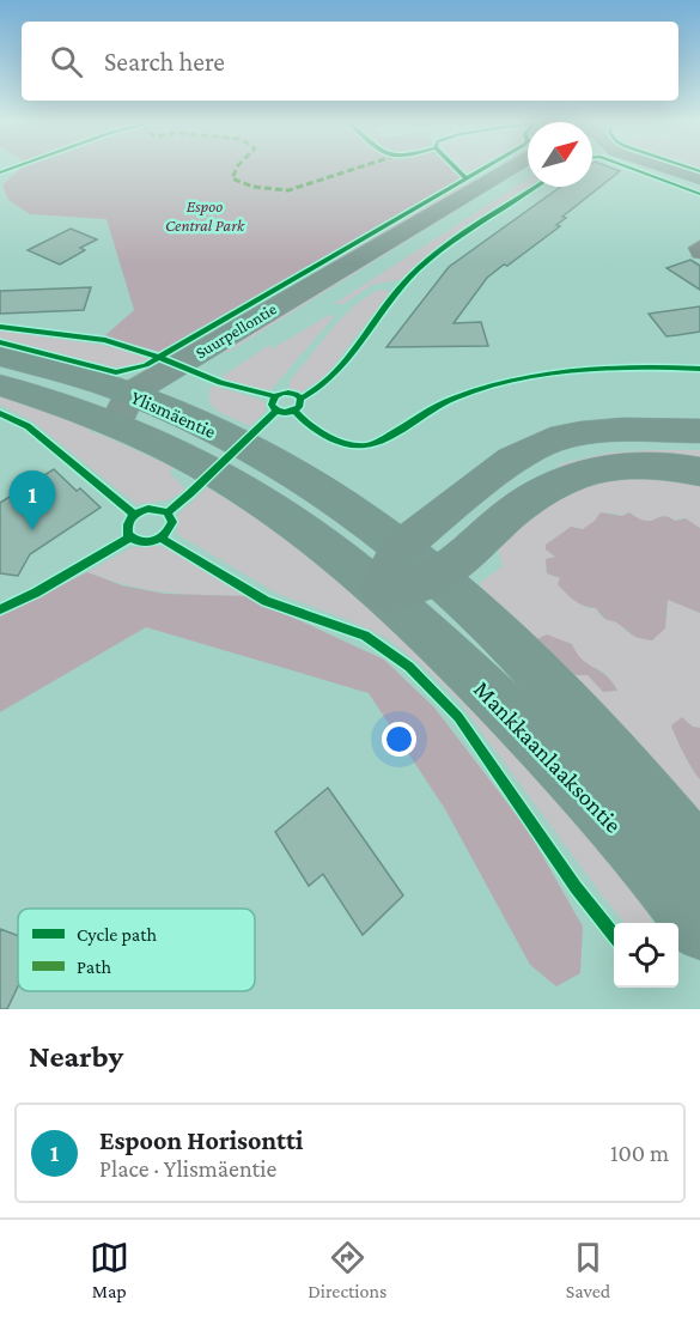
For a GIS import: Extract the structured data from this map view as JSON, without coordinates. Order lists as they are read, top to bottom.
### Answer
{
  "streets": {
    "main road": ["Suurpellontie", "Ylismäentie", "Mankkaanlaaksontie"]
  },
  "crossings": [
    ["Suurpellontie", "Ylismäentie"],
    ["Ylismäentie", "Mankkaanlaaksontie"]
  ],
  "parks": ["Espoo Central Park"],
  "legend": ["Cycle path", "Path"],
  "north": "top right",
  "page": {
    "search": "Search here",
    "pins": "1",
    "heading": "Nearby",
    "list": [
      {
        "mark": "1",
        "name": "Espoon Horisontti",
        "note": "Place · Ylismäentie",
        "value": "100 m"
      }
    ],
    "nav": ["Map", "Directions", "Saved"]
  }
}
